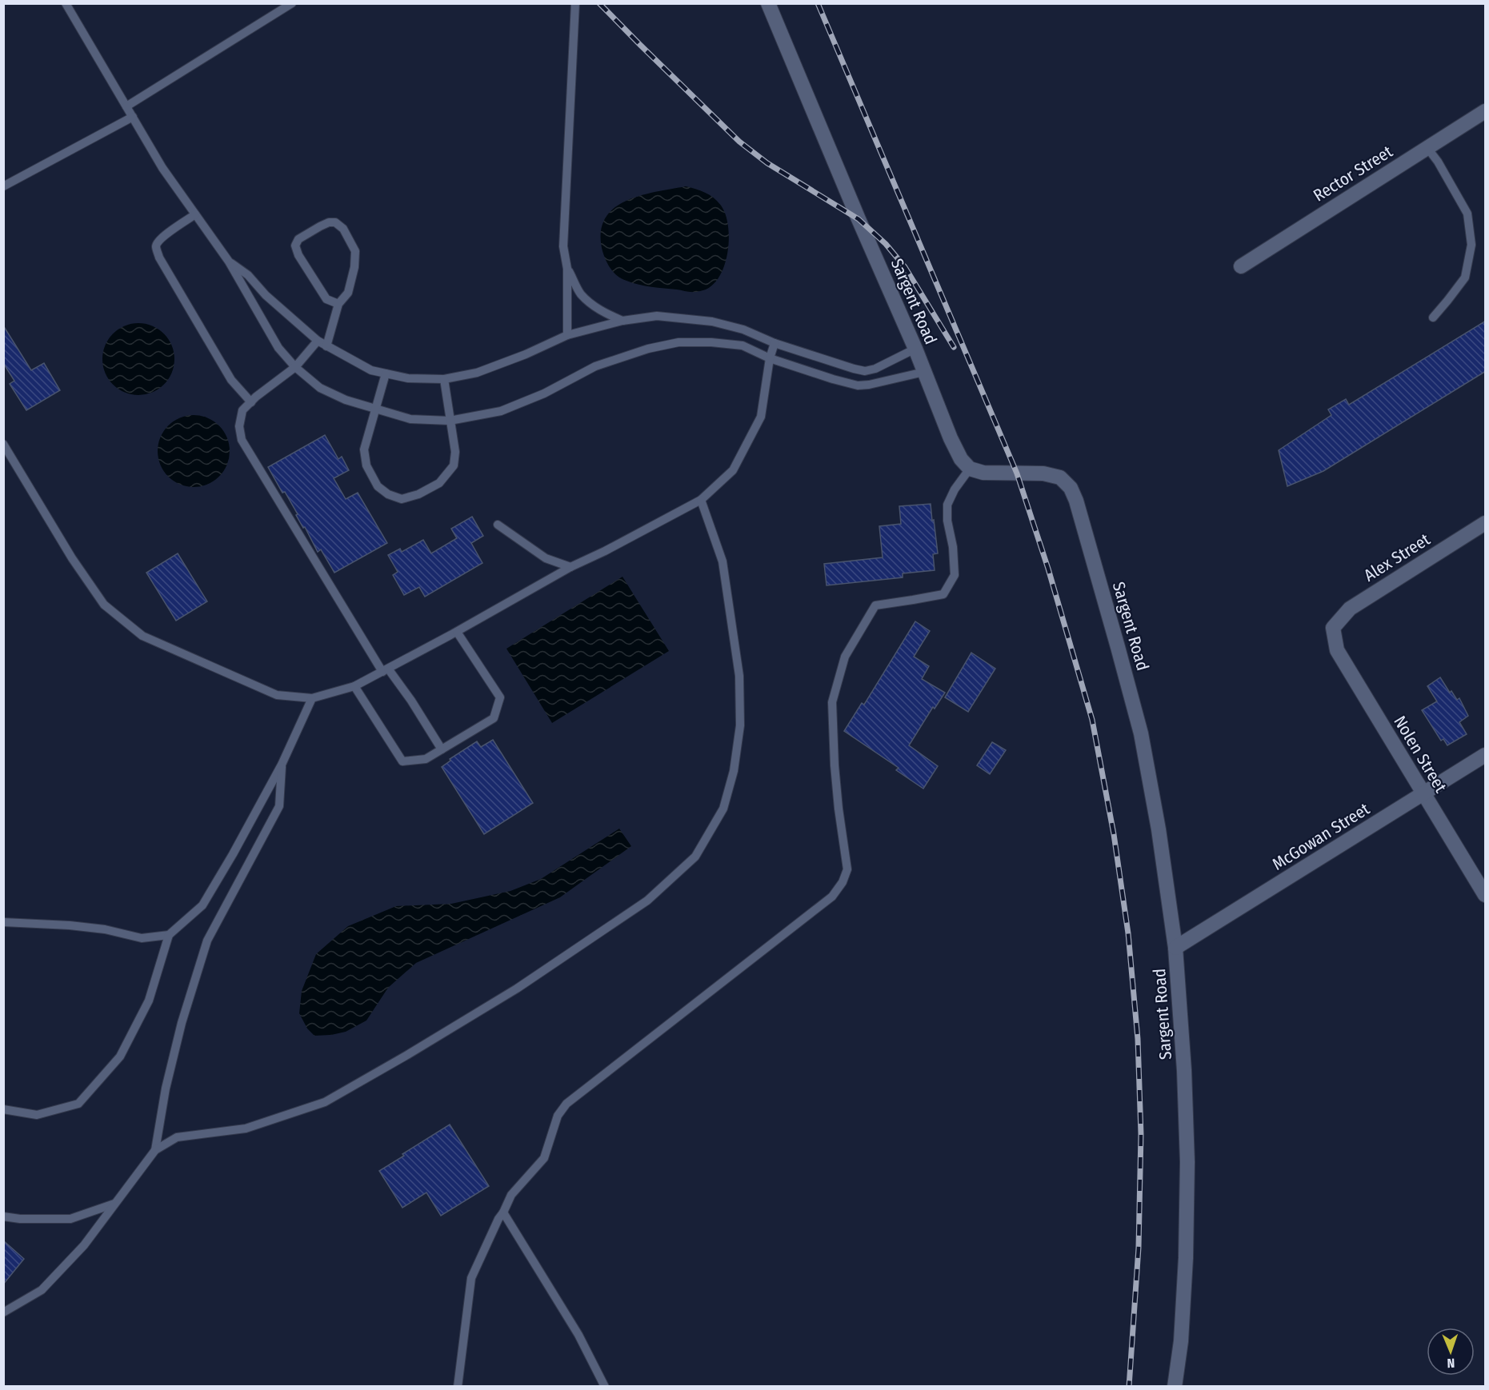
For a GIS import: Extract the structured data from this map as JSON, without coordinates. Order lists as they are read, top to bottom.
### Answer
{
  "streets": {
    "street": [
      "Rector Street",
      "Sargent Road",
      "Alex Street",
      "Nolen Street",
      "McGowan Street"
    ]
  },
  "crossings": [
    ["Sargent Road", "McGowan Street"],
    ["Alex Street", "Nolen Street"],
    ["Nolen Street", "McGowan Street"]
  ],
  "north": "bottom"
}
